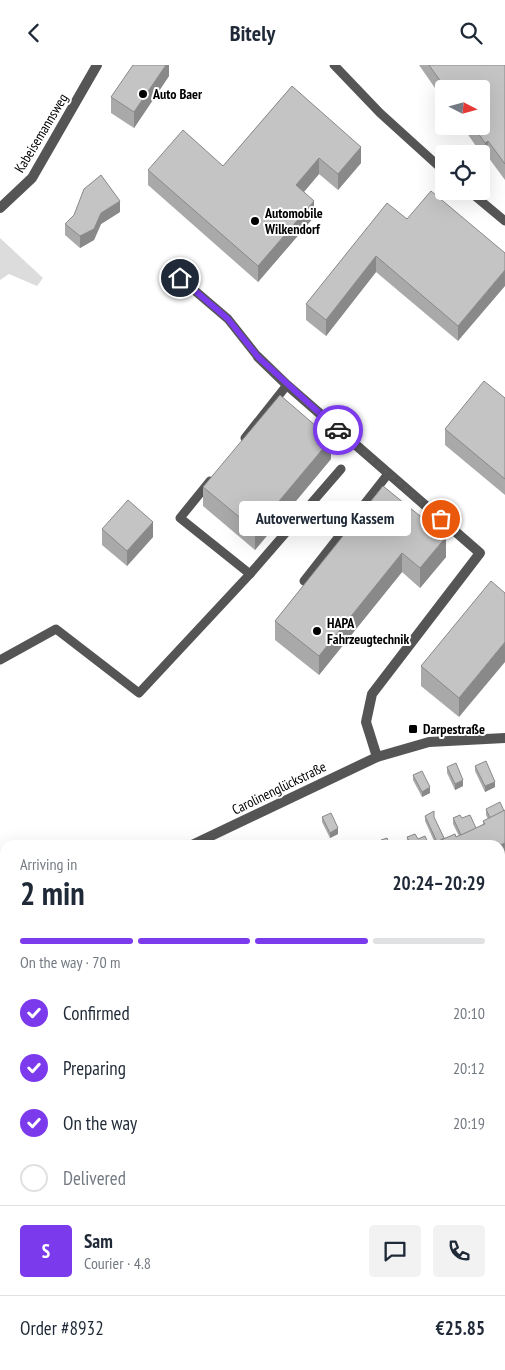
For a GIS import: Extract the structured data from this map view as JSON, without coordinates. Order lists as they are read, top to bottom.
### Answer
{
  "streets": {
    "street": ["Kabeisemannsweg", "Carolinenglückstraße"]
  },
  "places": {
    "other": [
      "Auto Baer",
      "Automobile Wilkendorf",
      "Autoverwertung Kassem",
      "HAPA Fahrzeugtechnik"
    ],
    "transit": ["Darpestraße"]
  },
  "north": "right",
  "page": {
    "header": "Bitely",
    "bubble": "Autoverwertung Kassem",
    "heading": ["2 min", "Arriving in", "20:24–20:29"],
    "panel": [
      "Sam",
      "Courier · 4.8",
      "Order #8932",
      "€25.85"
    ],
    "bar": "On the way · 70 m",
    "list": [
      ["Confirmed", "20:10"],
      ["Preparing", "20:12"],
      ["On the way", "20:19"],
      "Delivered"
    ],
    "round": "S"
  }
}
